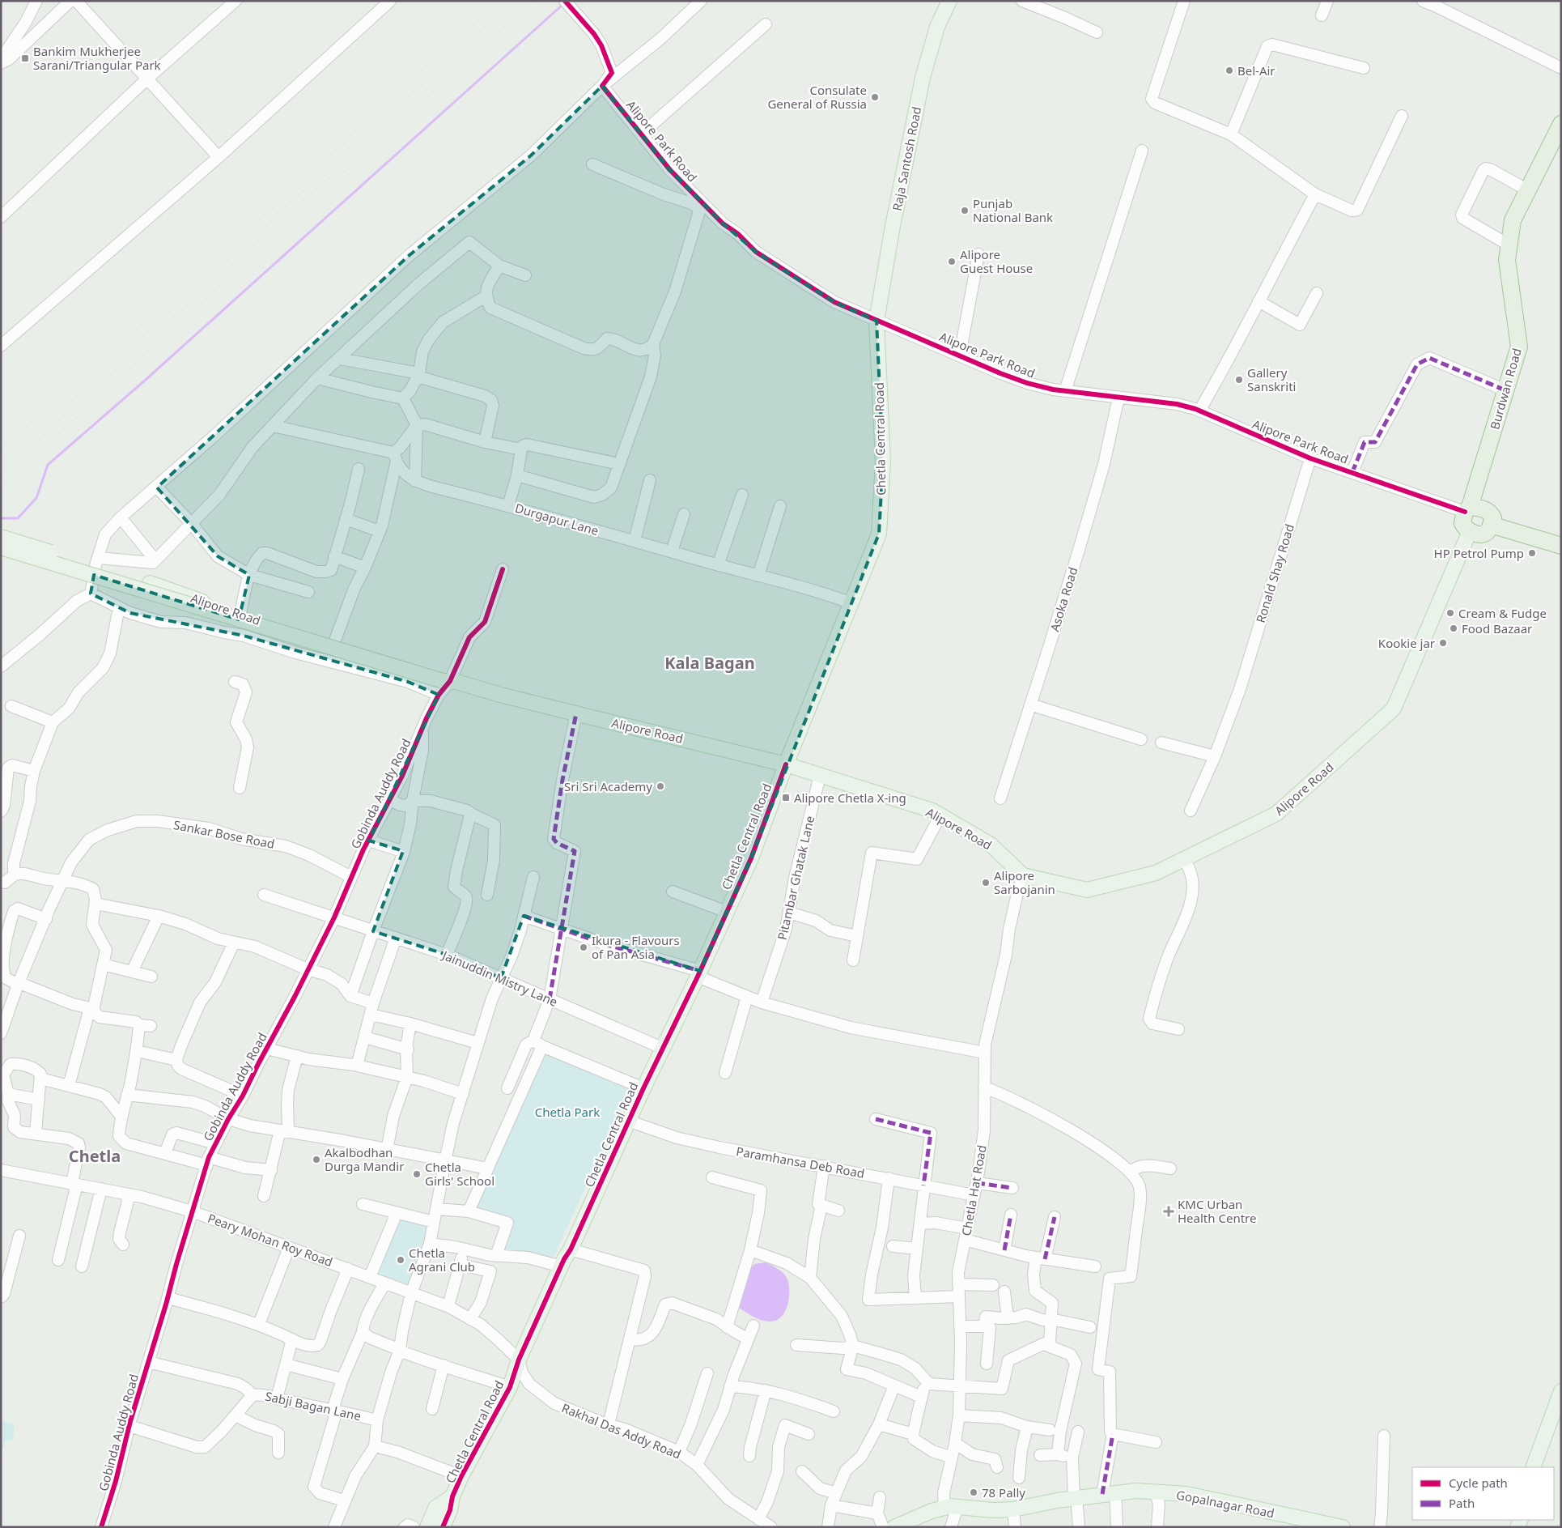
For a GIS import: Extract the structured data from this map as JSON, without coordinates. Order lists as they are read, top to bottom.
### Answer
{
  "streets": {
    "highway": ["Burdwan Road"],
    "main road": [
      "Raja Santosh Road",
      "Chetla Central Road",
      "Alipore Road",
      "Gopalnagar Road"
    ],
    "street": [
      "Alipore Park Road",
      "Durgapur Lane",
      "Ronald Shay Road",
      "Asoka Road",
      "Gobinda Auddy Road",
      "Sankar Bose Road",
      "Pitambar Ghatak Lane",
      "Jainuddin Mistry Lane",
      "Paramhansa Deb Road",
      "Chetla Hat Road",
      "Peary Mohan Roy Road",
      "Sabji Bagan Lane",
      "Rakhal Das Addy Road"
    ]
  },
  "crossings": [
    ["Alipore Park Road", "Raja Santosh Road"],
    ["Alipore Park Road", "Burdwan Road"],
    ["Alipore Park Road", "Chetla Central Road"],
    ["Alipore Park Road", "Ronald Shay Road"],
    ["Alipore Park Road", "Asoka Road"],
    ["Alipore Park Road", "Alipore Road"],
    ["Raja Santosh Road", "Chetla Central Road"],
    ["Burdwan Road", "Alipore Road"],
    ["Chetla Central Road", "Durgapur Lane"],
    ["Chetla Central Road", "Alipore Road"],
    ["Chetla Central Road", "Jainuddin Mistry Lane"],
    ["Chetla Central Road", "Paramhansa Deb Road"],
    ["Chetla Central Road", "Peary Mohan Roy Road"],
    ["Chetla Central Road", "Rakhal Das Addy Road"],
    ["Alipore Road", "Gobinda Auddy Road"],
    ["Alipore Road", "Pitambar Ghatak Lane"],
    ["Alipore Road", "Chetla Hat Road"],
    ["Gobinda Auddy Road", "Sankar Bose Road"],
    ["Gobinda Auddy Road", "Jainuddin Mistry Lane"],
    ["Gobinda Auddy Road", "Peary Mohan Roy Road"],
    ["Gobinda Auddy Road", "Sabji Bagan Lane"],
    ["Paramhansa Deb Road", "Chetla Hat Road"],
    ["Chetla Hat Road", "Gopalnagar Road"],
    ["Peary Mohan Roy Road", "Rakhal Das Addy Road"]
  ],
  "districts": ["Kala Bagan", "Chetla"],
  "parks": ["Chetla Park"],
  "places": {
    "transit": ["Bankim Mukherjee Sarani/Triangular Park", "Alipore Chetla X-ing"],
    "other": [
      "Bel-Air",
      "Consulate General of Russia",
      "Punjab National Bank",
      "Alipore Guest House",
      "Gallery Sanskriti",
      "HP Petrol Pump",
      "Cream & Fudge",
      "Food Bazaar",
      "Kookie jar",
      "Sri Sri Academy",
      "Alipore Sarbojanin",
      "Ikura - Flavours of Pan Asia",
      "Akalbodhan Durga Mandir",
      "Chetla Girls' School",
      "Chetla Agrani Club",
      "78 Pally"
    ],
    "health": ["KMC Urban Health Centre"]
  },
  "legend": ["Cycle path", "Path"]
}
